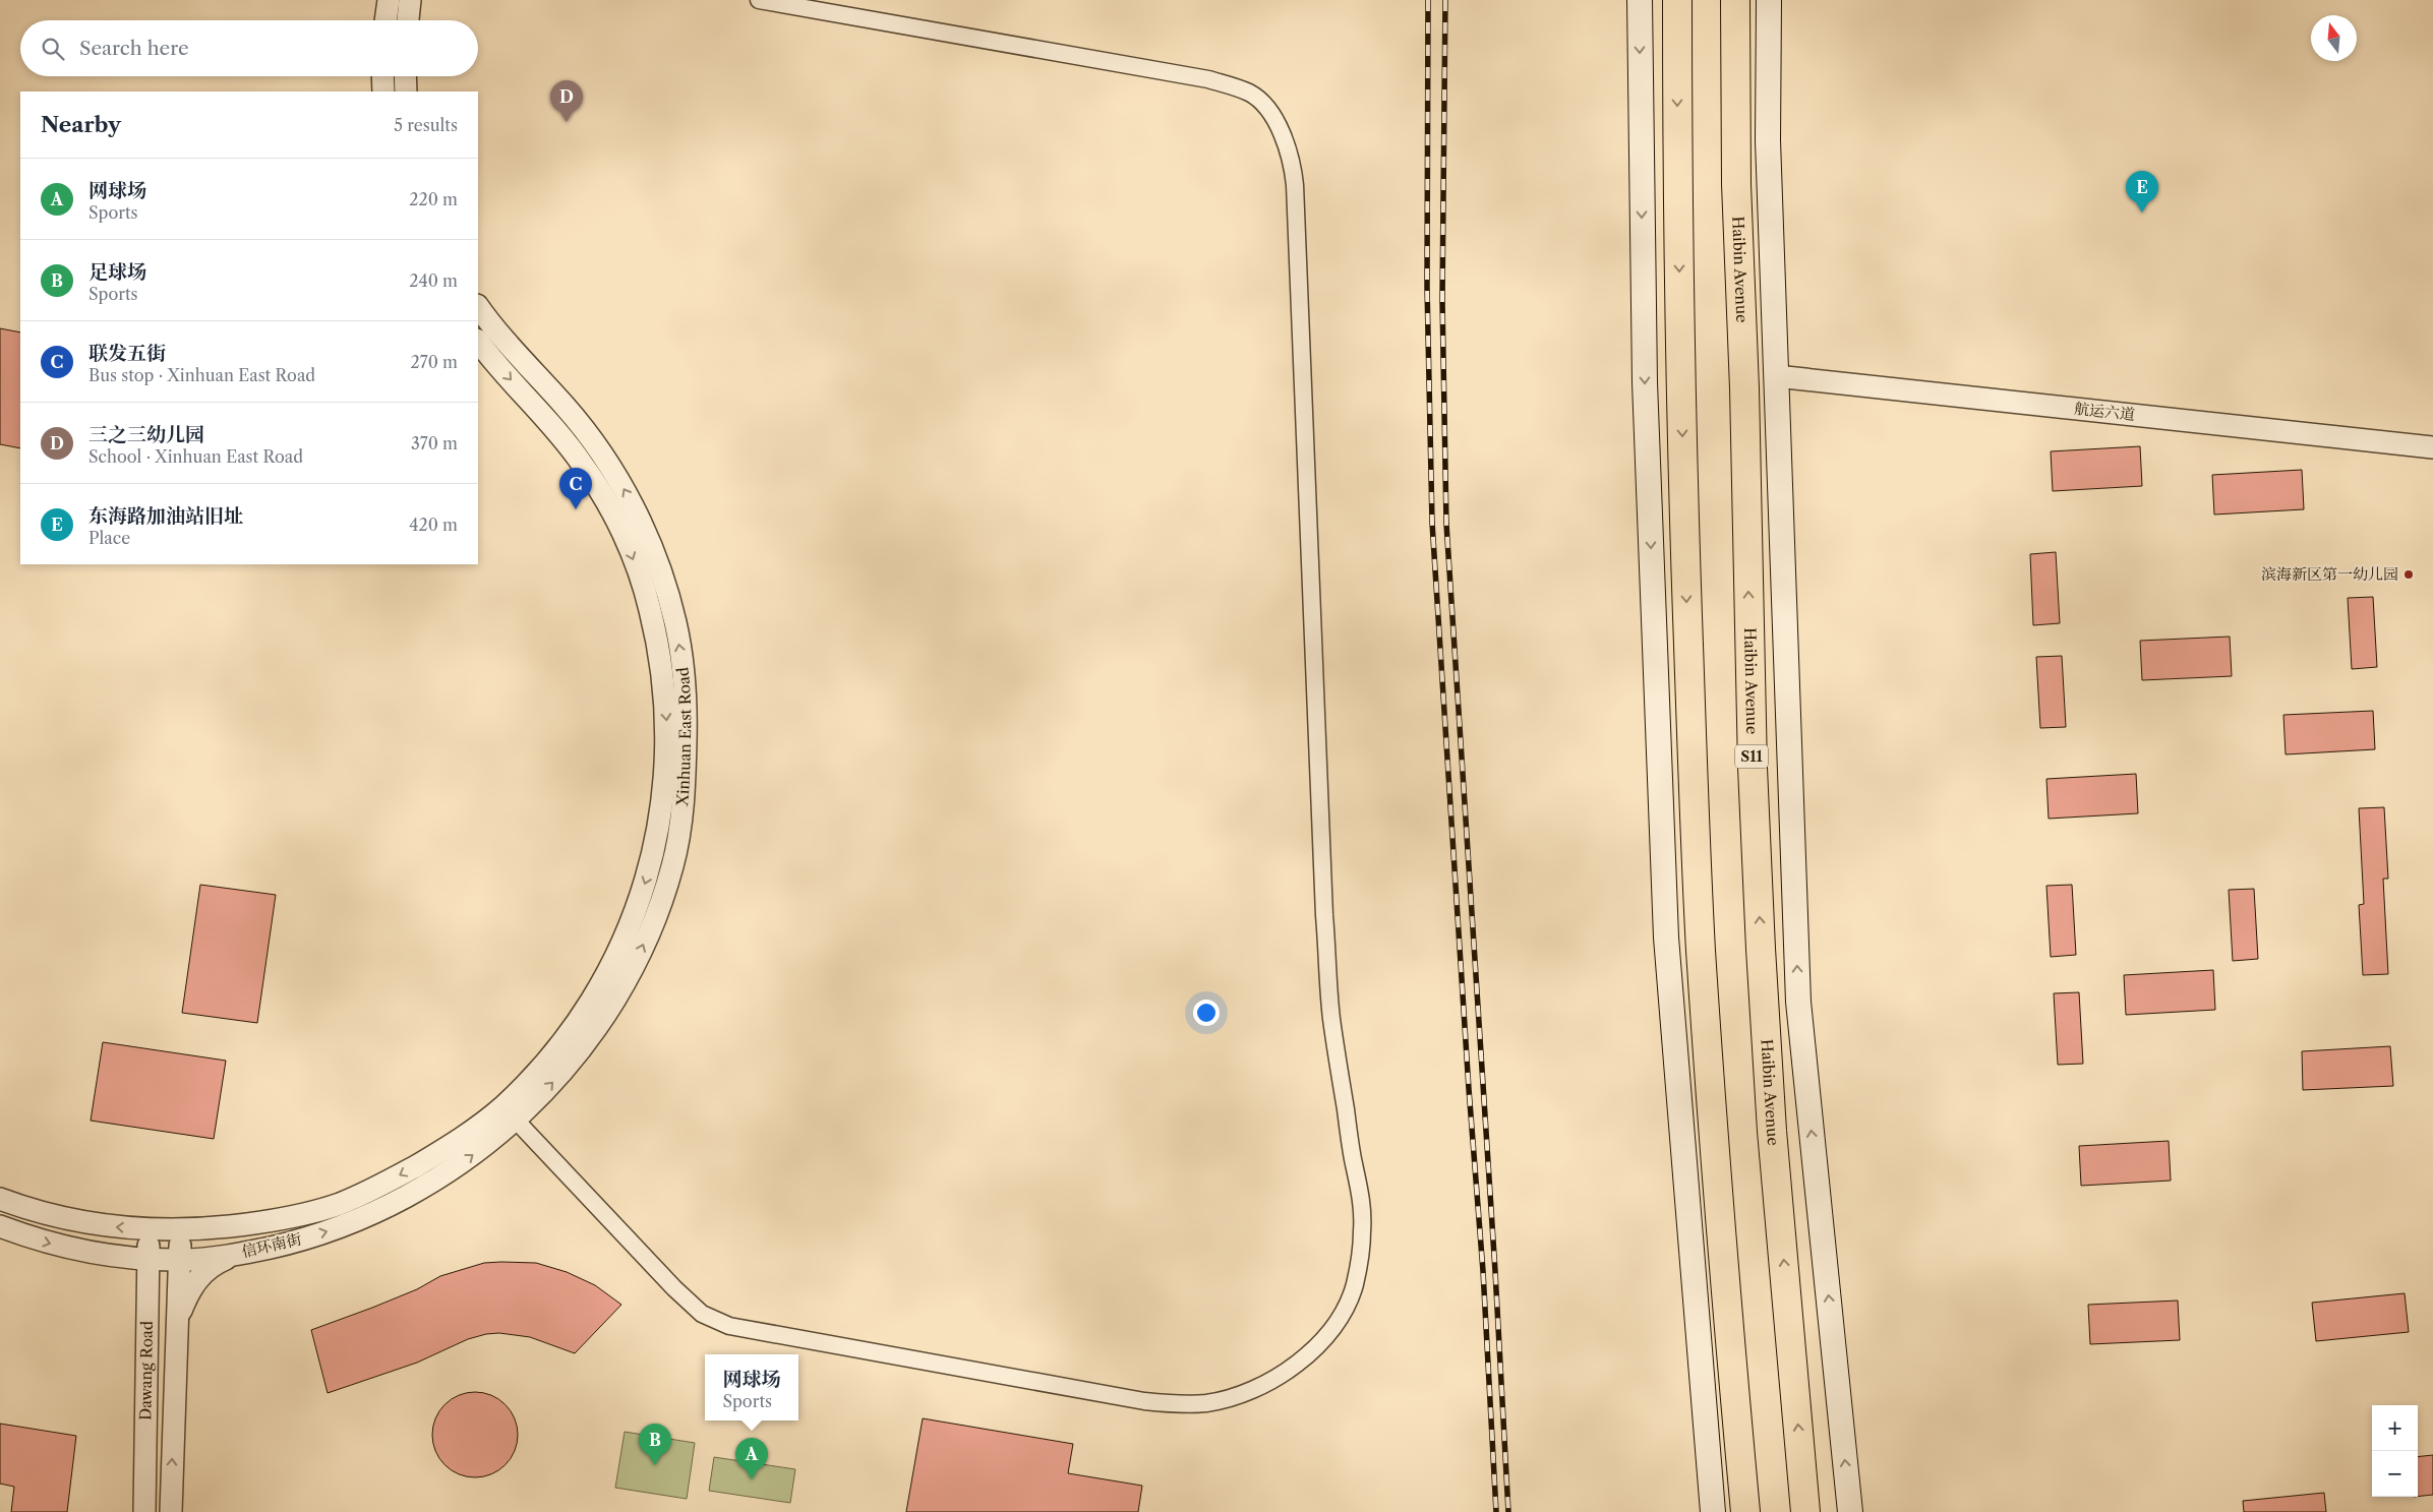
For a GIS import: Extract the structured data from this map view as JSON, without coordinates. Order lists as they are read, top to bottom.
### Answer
{
  "streets": {
    "highway": ["Haibin Avenue", "S11"],
    "street": [
      "航运六道",
      "Xinhuan East Road",
      "信环南街",
      "Dawang Road"
    ]
  },
  "crossings": [
    ["Xinhuan East Road", "信环南街"],
    ["信环南街", "Dawang Road"]
  ],
  "places": ["滨海新区第一幼儿园"],
  "north": "top",
  "page": {
    "search": "Search here",
    "pins": [
      "D",
      "E",
      "C",
      "B",
      "A"
    ],
    "heading": ["Nearby", "5 results"],
    "list": [
      {
        "mark": "A",
        "name": "网球场",
        "note": "Sports",
        "value": "220 m"
      },
      {
        "mark": "B",
        "name": "足球场",
        "note": "Sports",
        "value": "240 m"
      },
      {
        "mark": "C",
        "name": "联发五街",
        "note": "Bus stop · Xinhuan East Road",
        "value": "270 m"
      },
      {
        "mark": "D",
        "name": "三之三幼儿园",
        "note": "School · Xinhuan East Road",
        "value": "370 m"
      },
      {
        "mark": "E",
        "name": "东海路加油站旧址",
        "note": "Place",
        "value": "420 m"
      }
    ],
    "popup": ["网球场", "Sports"],
    "map_buttons": ["+", "−"]
  }
}
